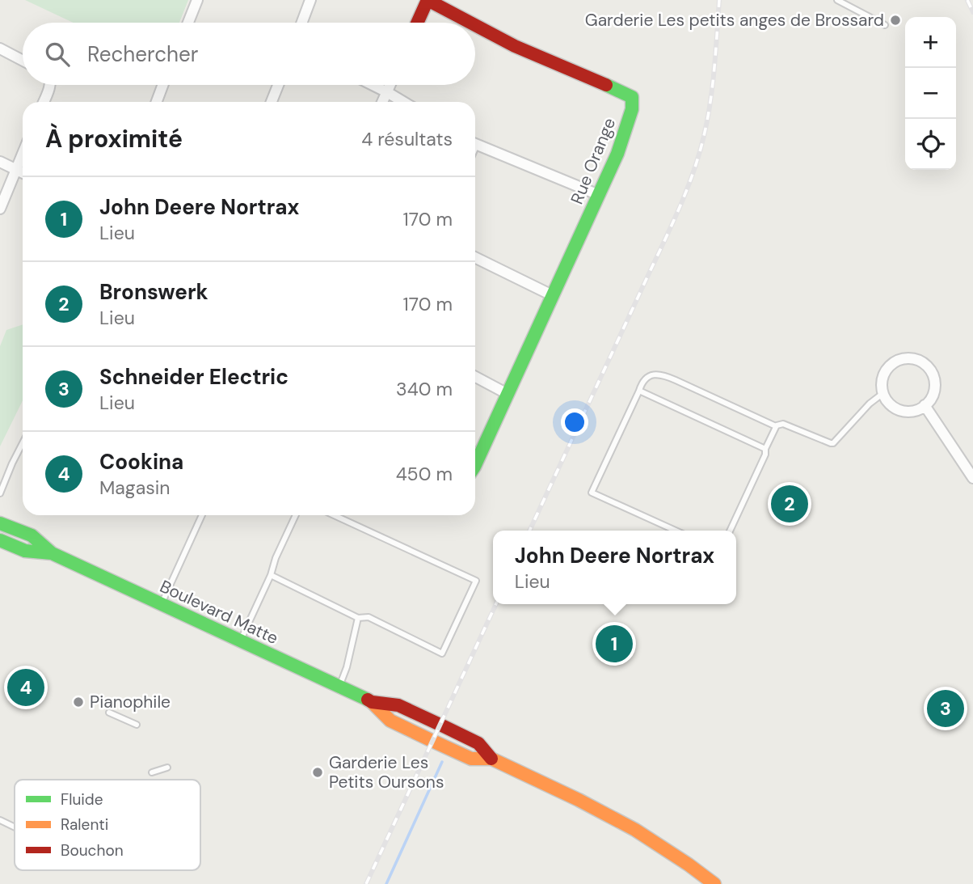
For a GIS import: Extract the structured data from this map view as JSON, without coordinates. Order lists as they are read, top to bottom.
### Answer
{
  "streets": {
    "main road": ["Rue Orange", "Boulevard Matte"]
  },
  "places": ["Garderie Les petits anges de Brossard", "Pianophile", "Garderie Les Petits Oursons"],
  "legend": ["Fluide", "Ralenti", "Bouchon"],
  "page": {
    "map_buttons": ["+", "−"],
    "search": "Rechercher",
    "heading": ["À proximité", "4 résultats"],
    "list": [
      {
        "mark": "1",
        "name": "John Deere Nortrax",
        "note": "Lieu",
        "value": "170 m"
      },
      {
        "mark": "2",
        "name": "Bronswerk",
        "note": "Lieu",
        "value": "170 m"
      },
      {
        "mark": "3",
        "name": "Schneider Electric",
        "note": "Lieu",
        "value": "340 m"
      },
      {
        "mark": "4",
        "name": "Cookina",
        "note": "Magasin",
        "value": "450 m"
      }
    ],
    "pins": [
      "2",
      "1",
      "4",
      "3"
    ],
    "popup": ["John Deere Nortrax", "Lieu"]
  }
}
